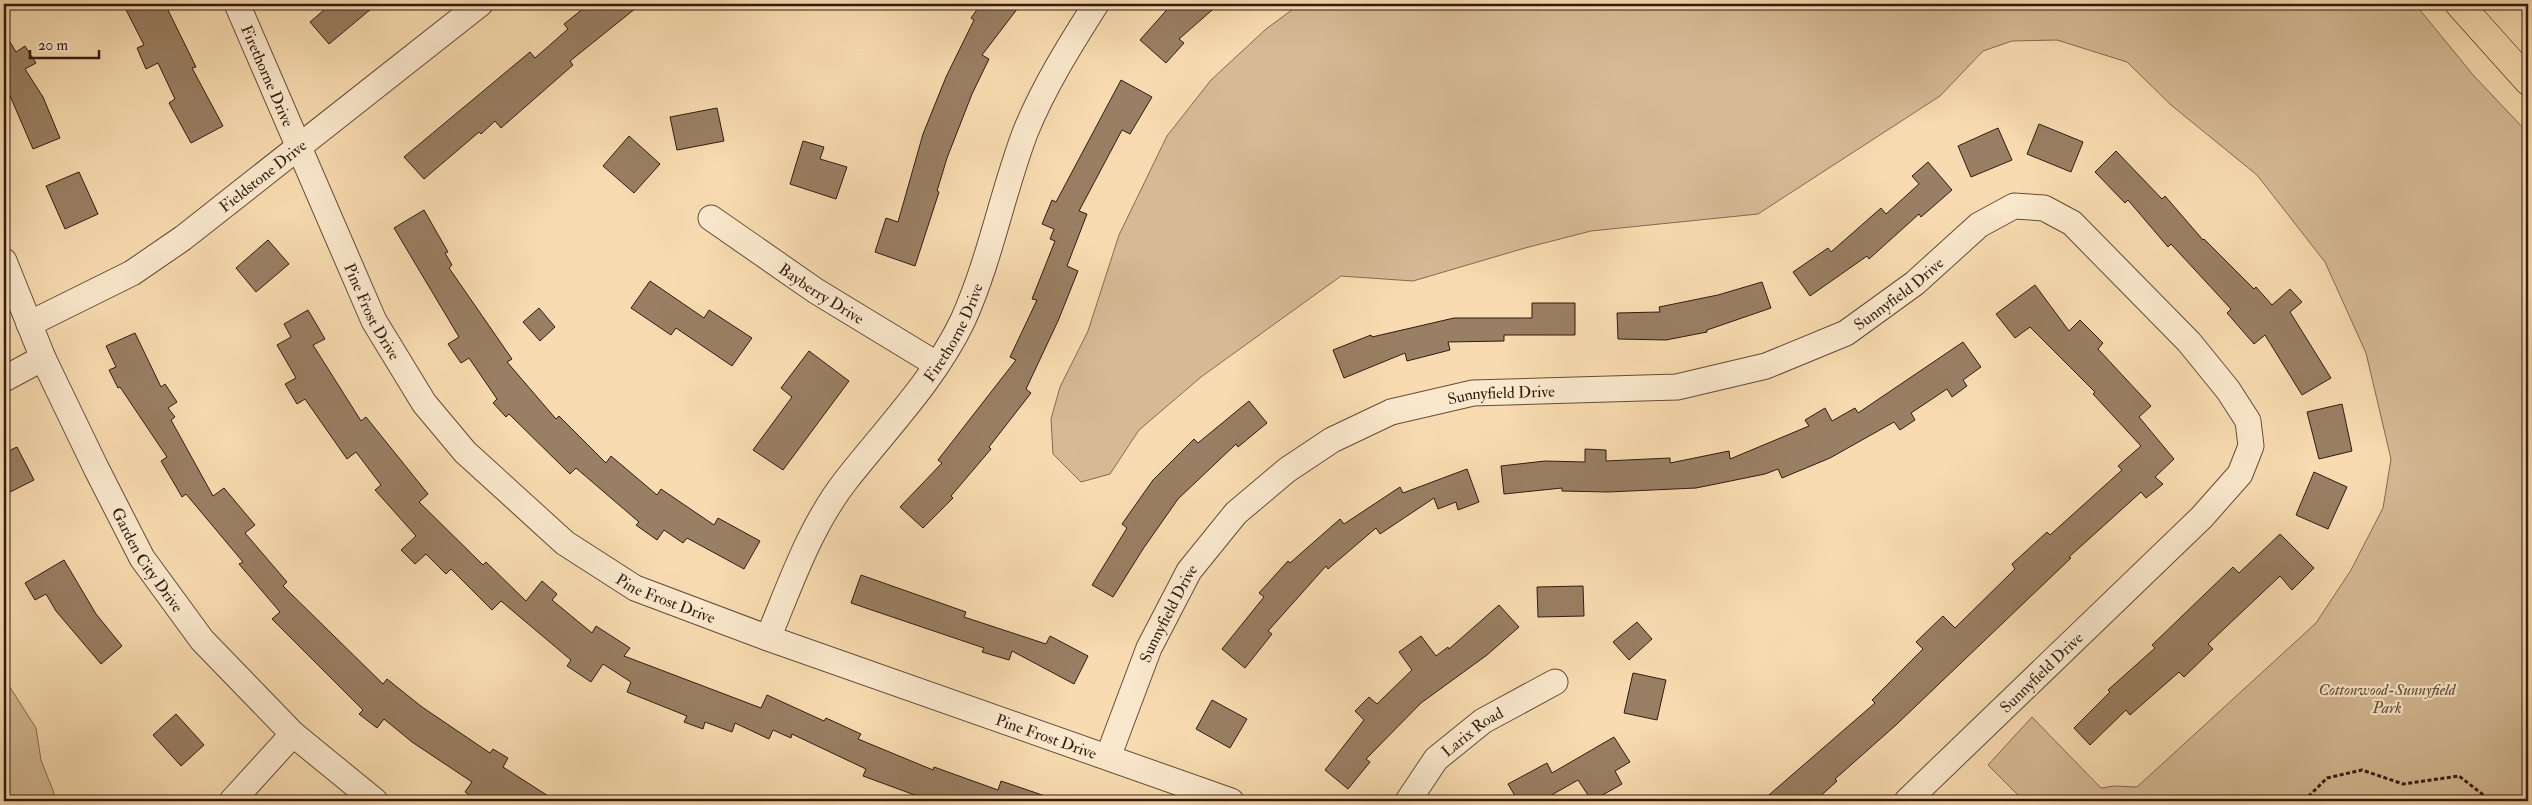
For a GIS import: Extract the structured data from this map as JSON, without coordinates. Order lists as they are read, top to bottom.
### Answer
{
  "streets": {
    "street": [
      "Firethorne Drive",
      "Fieldstone Drive",
      "Bayberry Drive",
      "Sunnyfield Drive",
      "Pine Frost Drive",
      "Garden City Drive",
      "Larix Road"
    ]
  },
  "crossings": [
    ["Firethorne Drive", "Fieldstone Drive"],
    ["Firethorne Drive", "Bayberry Drive"],
    ["Firethorne Drive", "Pine Frost Drive"],
    ["Fieldstone Drive", "Pine Frost Drive"],
    ["Fieldstone Drive", "Garden City Drive"],
    ["Sunnyfield Drive", "Pine Frost Drive"]
  ],
  "parks": ["Cottonwood-Sunnyfield Park"],
  "scale_bar": "20 m"
}
